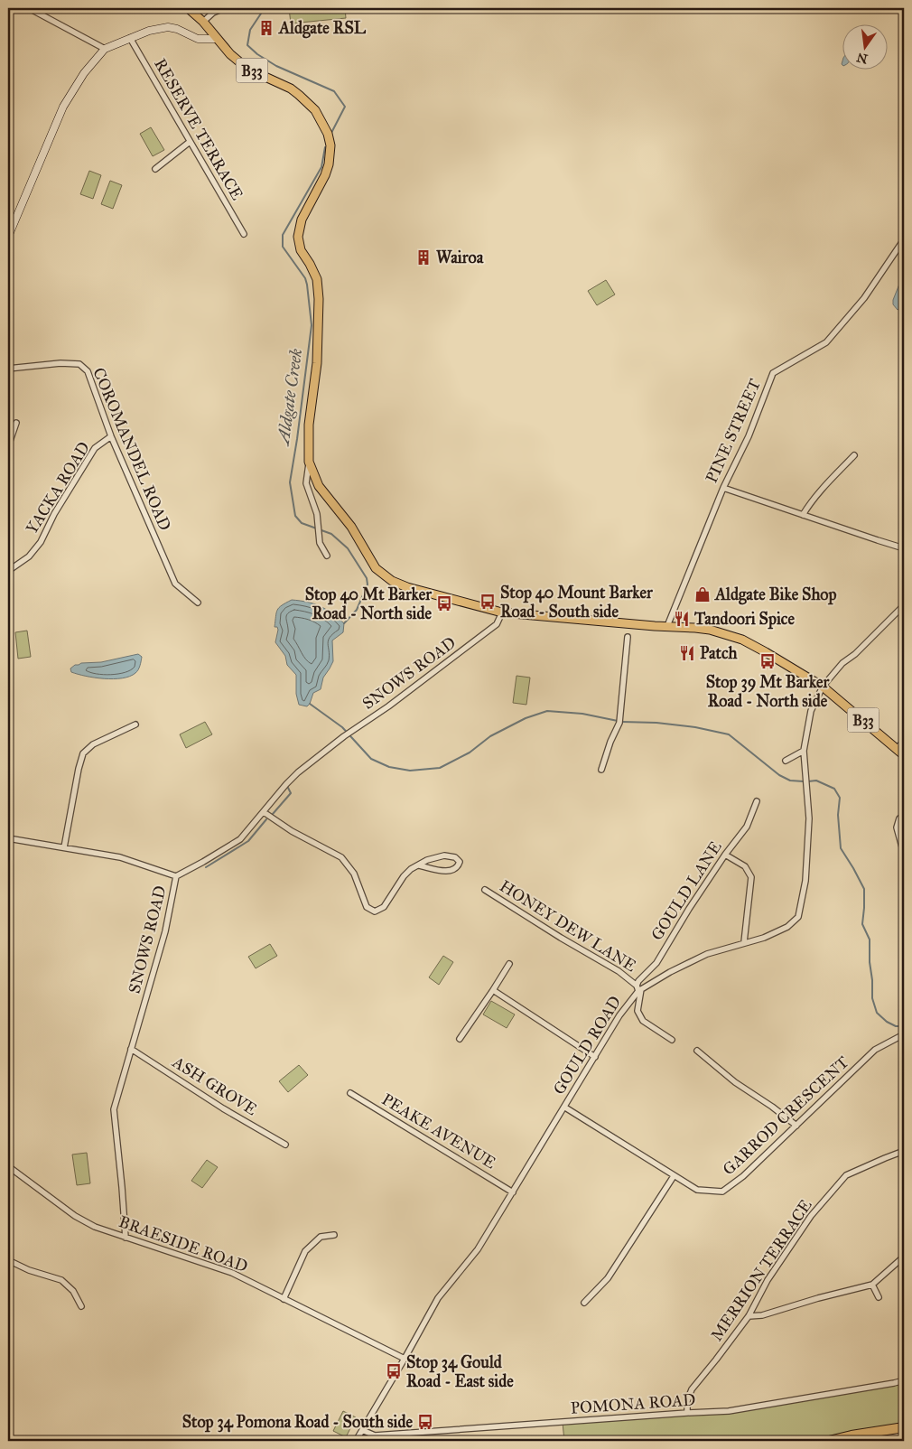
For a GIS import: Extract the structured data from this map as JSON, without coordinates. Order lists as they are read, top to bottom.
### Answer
{
  "streets": {
    "main road": ["B33"],
    "street": [
      "RESERVE TERRACE",
      "PINE STREET",
      "COROMANDEL ROAD",
      "YACKA ROAD",
      "SNOWS ROAD",
      "GOULD LANE",
      "HONEY DEW LANE",
      "GOULD ROAD",
      "ASH GROVE",
      "GARROD CRESCENT",
      "PEAKE AVENUE",
      "BRAESIDE ROAD",
      "MERRION TERRACE",
      "POMONA ROAD"
    ]
  },
  "crossings": [
    ["B33", "PINE STREET"],
    ["B33", "SNOWS ROAD"],
    ["B33", "GOULD ROAD"],
    ["COROMANDEL ROAD", "YACKA ROAD"],
    ["SNOWS ROAD", "ASH GROVE"],
    ["SNOWS ROAD", "BRAESIDE ROAD"],
    ["GOULD LANE", "HONEY DEW LANE"],
    ["GOULD LANE", "GOULD ROAD"],
    ["HONEY DEW LANE", "GOULD ROAD"],
    ["GOULD ROAD", "GARROD CRESCENT"],
    ["GOULD ROAD", "PEAKE AVENUE"],
    ["GOULD ROAD", "BRAESIDE ROAD"],
    ["GOULD ROAD", "POMONA ROAD"],
    ["MERRION TERRACE", "POMONA ROAD"]
  ],
  "water": ["Aldgate Creek"],
  "places": {
    "building": ["Aldgate RSL", "Wairoa"],
    "shop": ["Aldgate Bike Shop"],
    "bus stop": [
      "Stop 40 Mount Barker Road - South side",
      "Stop 40 Mt Barker Road - North side",
      "Stop 39 Mt Barker Road - North side",
      "Stop 34 Gould Road - East side",
      "Stop 34 Pomona Road - South side"
    ],
    "restaurant": ["Tandoori Spice", "Patch"]
  },
  "north": "bottom"
}
